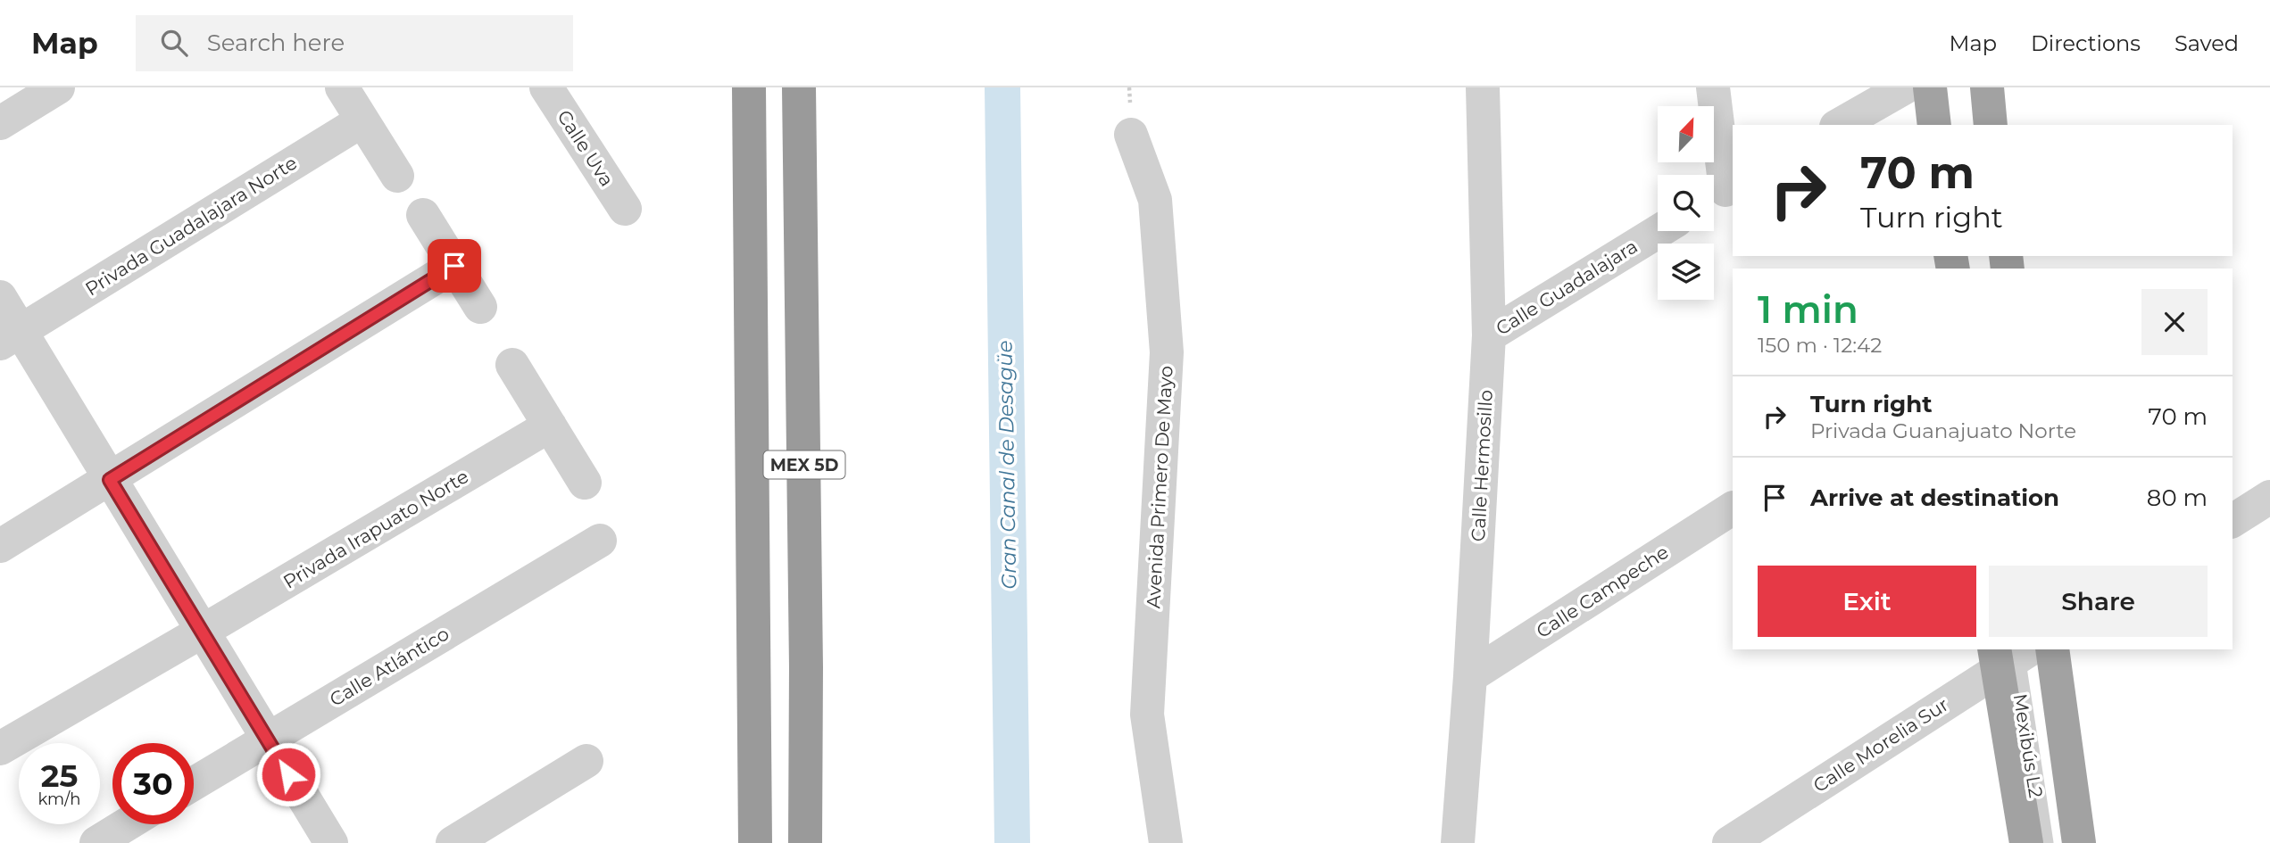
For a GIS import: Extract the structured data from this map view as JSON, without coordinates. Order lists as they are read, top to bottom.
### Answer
{
  "streets": {
    "highway": ["MEX 5D"],
    "street": [
      "Calle Uva",
      "Privada Guadalajara Norte",
      "Calle Guadalajara",
      "Calle Hermosillo",
      "Avenida Primero De Mayo",
      "Privada Irapuato Norte",
      "Calle Campeche",
      "Calle Atlántico",
      "Calle Morelia Sur"
    ],
    "lane": ["Mexibús L2"]
  },
  "crossings": [
    ["Calle Guadalajara", "Calle Hermosillo"],
    ["Calle Hermosillo", "Calle Campeche"],
    ["Calle Morelia Sur", "Mexibús L2"]
  ],
  "water": ["Gran Canal de Desagüe"],
  "north": "top right",
  "page": {
    "header": "Map",
    "search": "Search here",
    "nav": ["Map", "Directions", "Saved"],
    "turn": ["70 m", "Turn right"],
    "heading": ["1 min", "150 m · 12:42"],
    "list": [
      {
        "name": "Turn right",
        "note": "Privada Guanajuato Norte",
        "value": "70 m"
      },
      {
        "name": "Arrive at destination",
        "value": "80 m"
      }
    ],
    "buttons": ["Exit", "Share"],
    "speed": "25 km/h",
    "limit": "30"
  }
}
